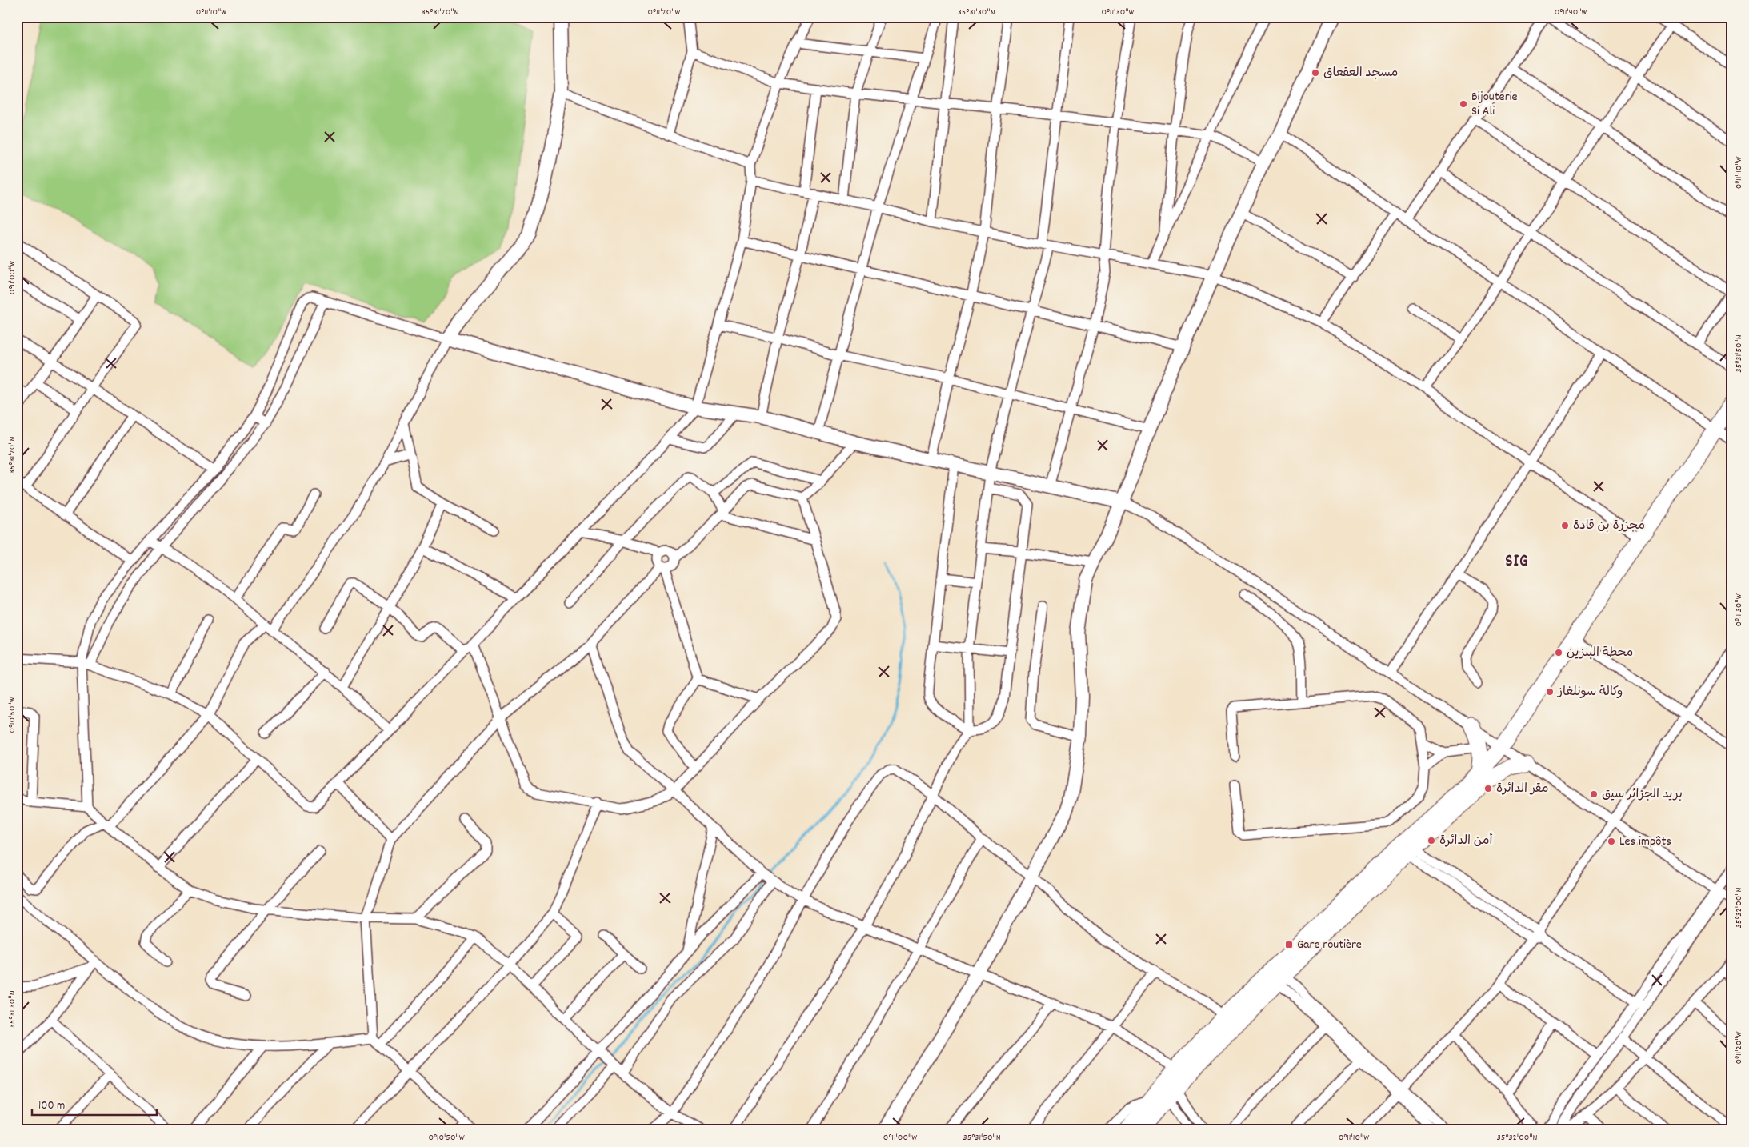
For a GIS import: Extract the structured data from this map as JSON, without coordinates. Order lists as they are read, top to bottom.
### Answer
{
  "districts": ["SIG"],
  "places": {
    "other": [
      "مسجد العقعاق",
      "Bijouterie Si Ali",
      "مجزرة بن قادة",
      "محطة البنزين",
      "وكالة سونلغاز",
      "مقر الدائرة",
      "بريد الجزائر سيق",
      "أمن الدائرة",
      "Les impôts"
    ],
    "transit": ["Gare routière"]
  },
  "scale_bar": "100 m",
  "coordinates": [
    "0°11'10\"W",
    "35°31'20\"N",
    "0°11'20\"W",
    "35°31'30\"N",
    "0°11'30\"W",
    "0°11'40\"W",
    "0°11'00\"W",
    "35°31'50\"N",
    "0°10'50\"W",
    "35°32'00\"N"
  ]
}
